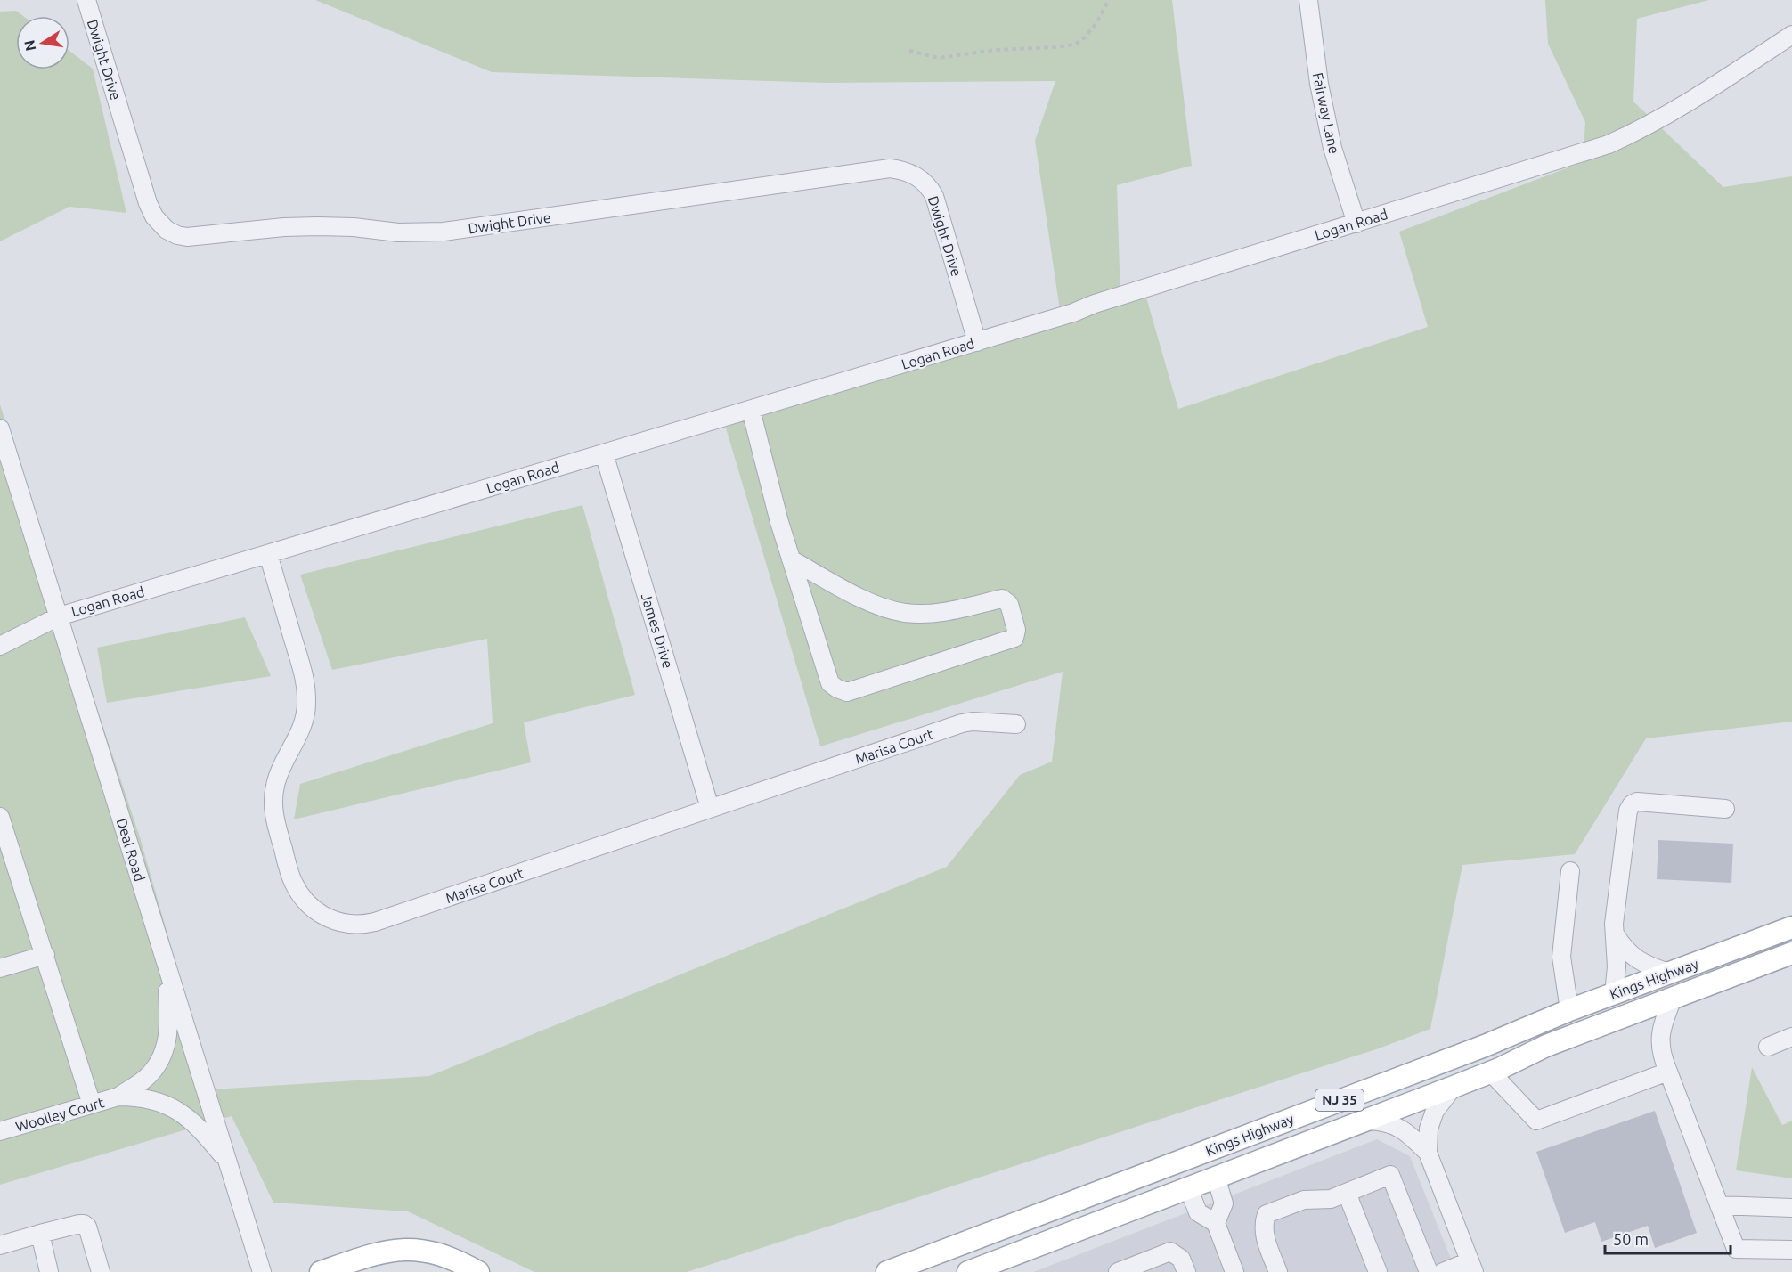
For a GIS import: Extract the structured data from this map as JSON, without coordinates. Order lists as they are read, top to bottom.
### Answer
{
  "streets": {
    "main road": ["Kings Highway", "NJ 35"],
    "street": [
      "Dwight Drive",
      "Fairway Lane",
      "Logan Road",
      "James Drive",
      "Marisa Court",
      "Deal Road",
      "Woolley Court"
    ]
  },
  "crossings": [
    ["Dwight Drive", "Logan Road"],
    ["Fairway Lane", "Logan Road"],
    ["Logan Road", "James Drive"],
    ["Logan Road", "Marisa Court"],
    ["Logan Road", "Deal Road"],
    ["James Drive", "Marisa Court"],
    ["Deal Road", "Woolley Court"]
  ],
  "scale_bar": "50 m",
  "north": "left"
}
